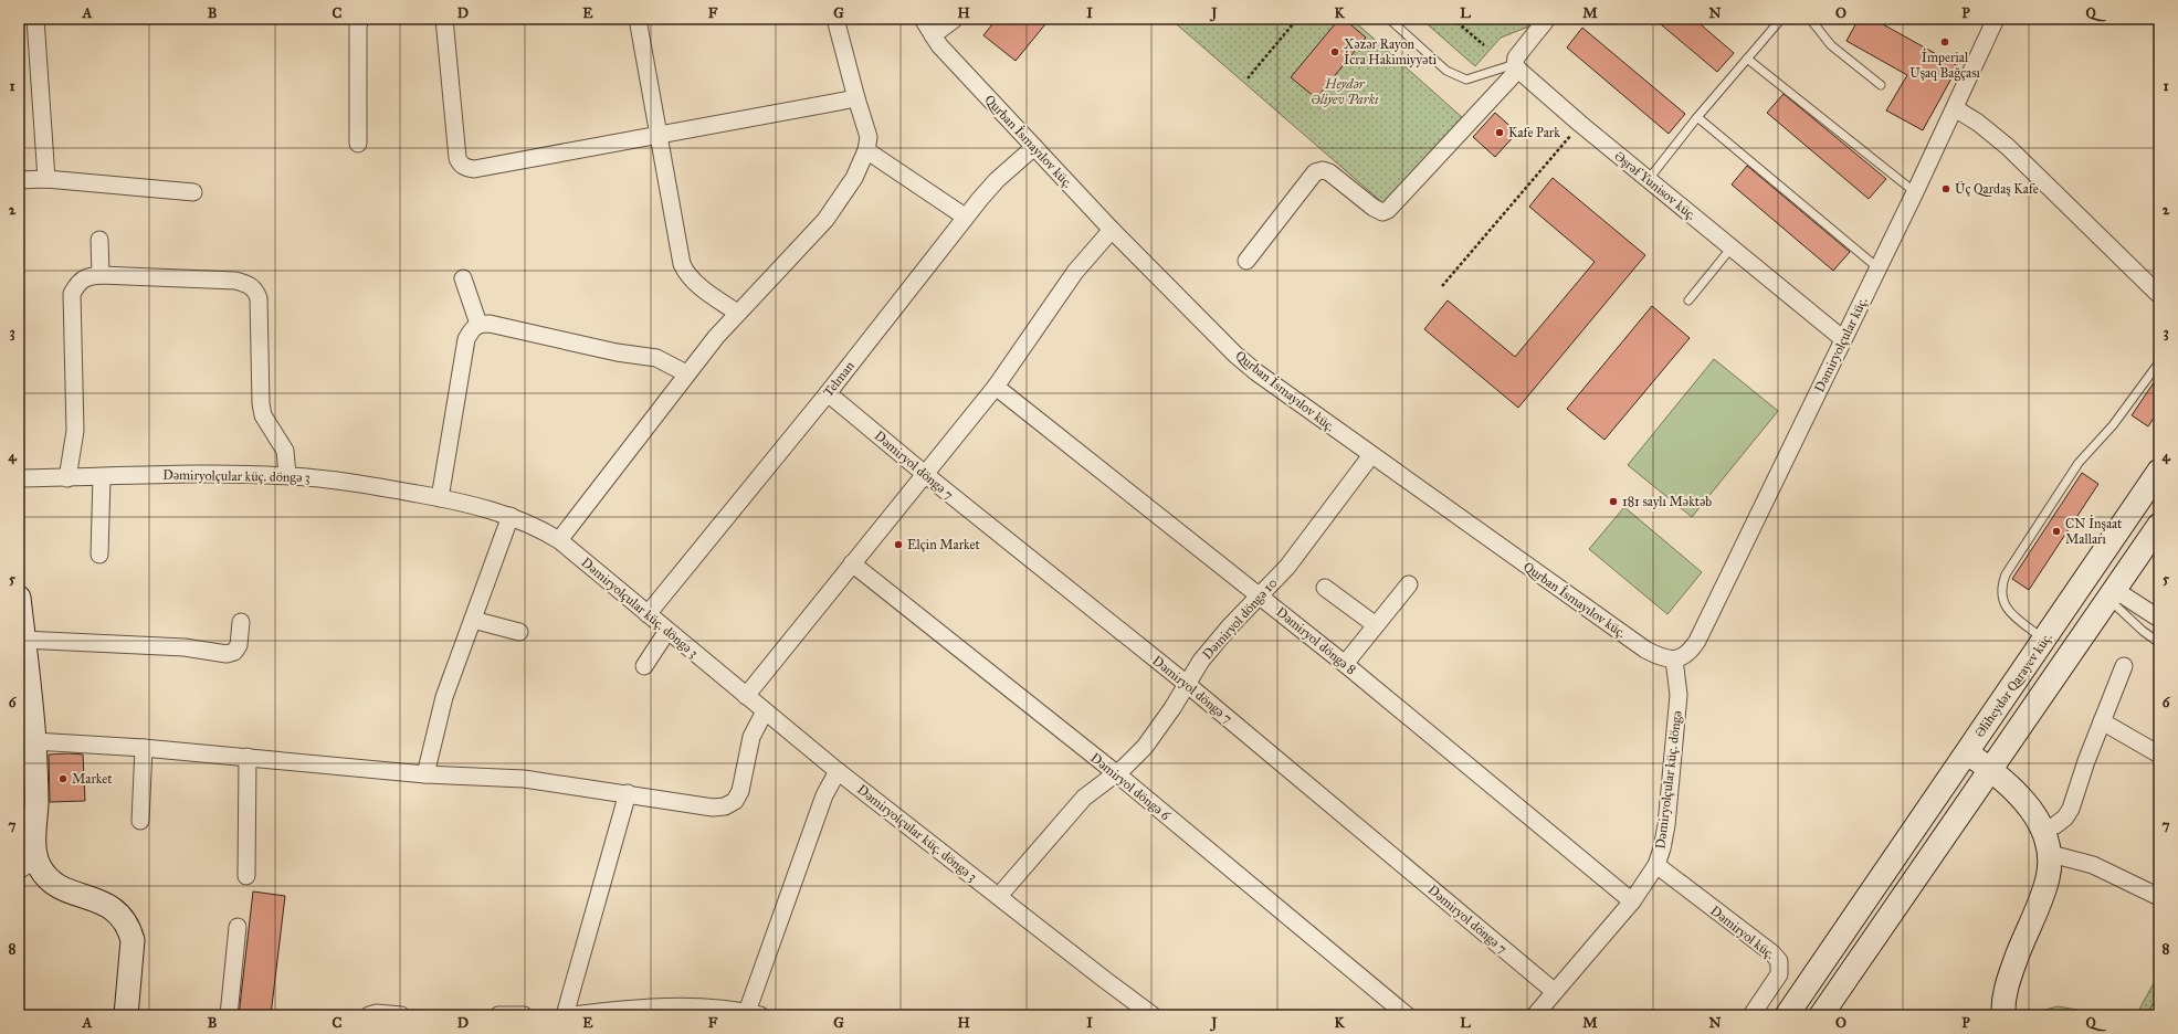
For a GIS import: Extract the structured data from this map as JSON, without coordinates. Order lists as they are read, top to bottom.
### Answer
{
  "streets": {
    "main road": ["Əliheydər Qarayev küç."],
    "street": [
      "Qurban İsmayılov küç.",
      "Əşrəf Yunisov küç.",
      "Dəmiryolçular küç.",
      "Telman",
      "Dəmiryol döngə 7",
      "Dəmiryolçular küç. döngə 3",
      "Dəmiryol döngə 10",
      "Dəmiryol döngə 8",
      "Dəmiryolçular küç. döngə",
      "Dəmiryol döngə 6",
      "Dəmiryol küç."
    ]
  },
  "crossings": [
    ["Qurban İsmayılov küç.", "Dəmiryolçular küç."],
    ["Qurban İsmayılov küç.", "Telman"],
    ["Qurban İsmayılov küç.", "Dəmiryol döngə 10"],
    ["Qurban İsmayılov küç.", "Dəmiryolçular küç. döngə"],
    ["Əşrəf Yunisov küç.", "Dəmiryolçular küç."],
    ["Dəmiryolçular küç.", "Dəmiryolçular küç. döngə"],
    ["Telman", "Dəmiryol döngə 7"],
    ["Telman", "Dəmiryolçular küç. döngə 3"],
    ["Dəmiryol döngə 7", "Dəmiryol döngə 10"],
    ["Dəmiryol döngə 7", "Dəmiryolçular küç. döngə"],
    ["Dəmiryolçular küç. döngə 3", "Dəmiryol döngə 10"],
    ["Dəmiryol döngə 10", "Dəmiryol döngə 8"],
    ["Dəmiryol döngə 10", "Dəmiryol döngə 6"],
    ["Dəmiryol döngə 8", "Dəmiryolçular küç. döngə"],
    ["Dəmiryolçular küç. döngə", "Dəmiryol küç."]
  ],
  "parks": ["Heydər Əliyev Parkı"],
  "places": [
    "İmperial Uşaq Bağçası",
    "Xəzər Rayon İcra Hakimiyyəti",
    "Kafe Park",
    "Üç Qardaş Kafe",
    "181 saylı Məktəb",
    "CN İnşaat Malları",
    "Elçin Market",
    "Market"
  ],
  "grid": {
    "columns": [
      "A",
      "B",
      "C",
      "D",
      "E",
      "F",
      "G",
      "H",
      "I",
      "J",
      "K",
      "L",
      "M",
      "N",
      "O",
      "P",
      "Q"
    ],
    "rows": [
      "1",
      "2",
      "3",
      "4",
      "5",
      "6",
      "7",
      "8"
    ]
  }
}
